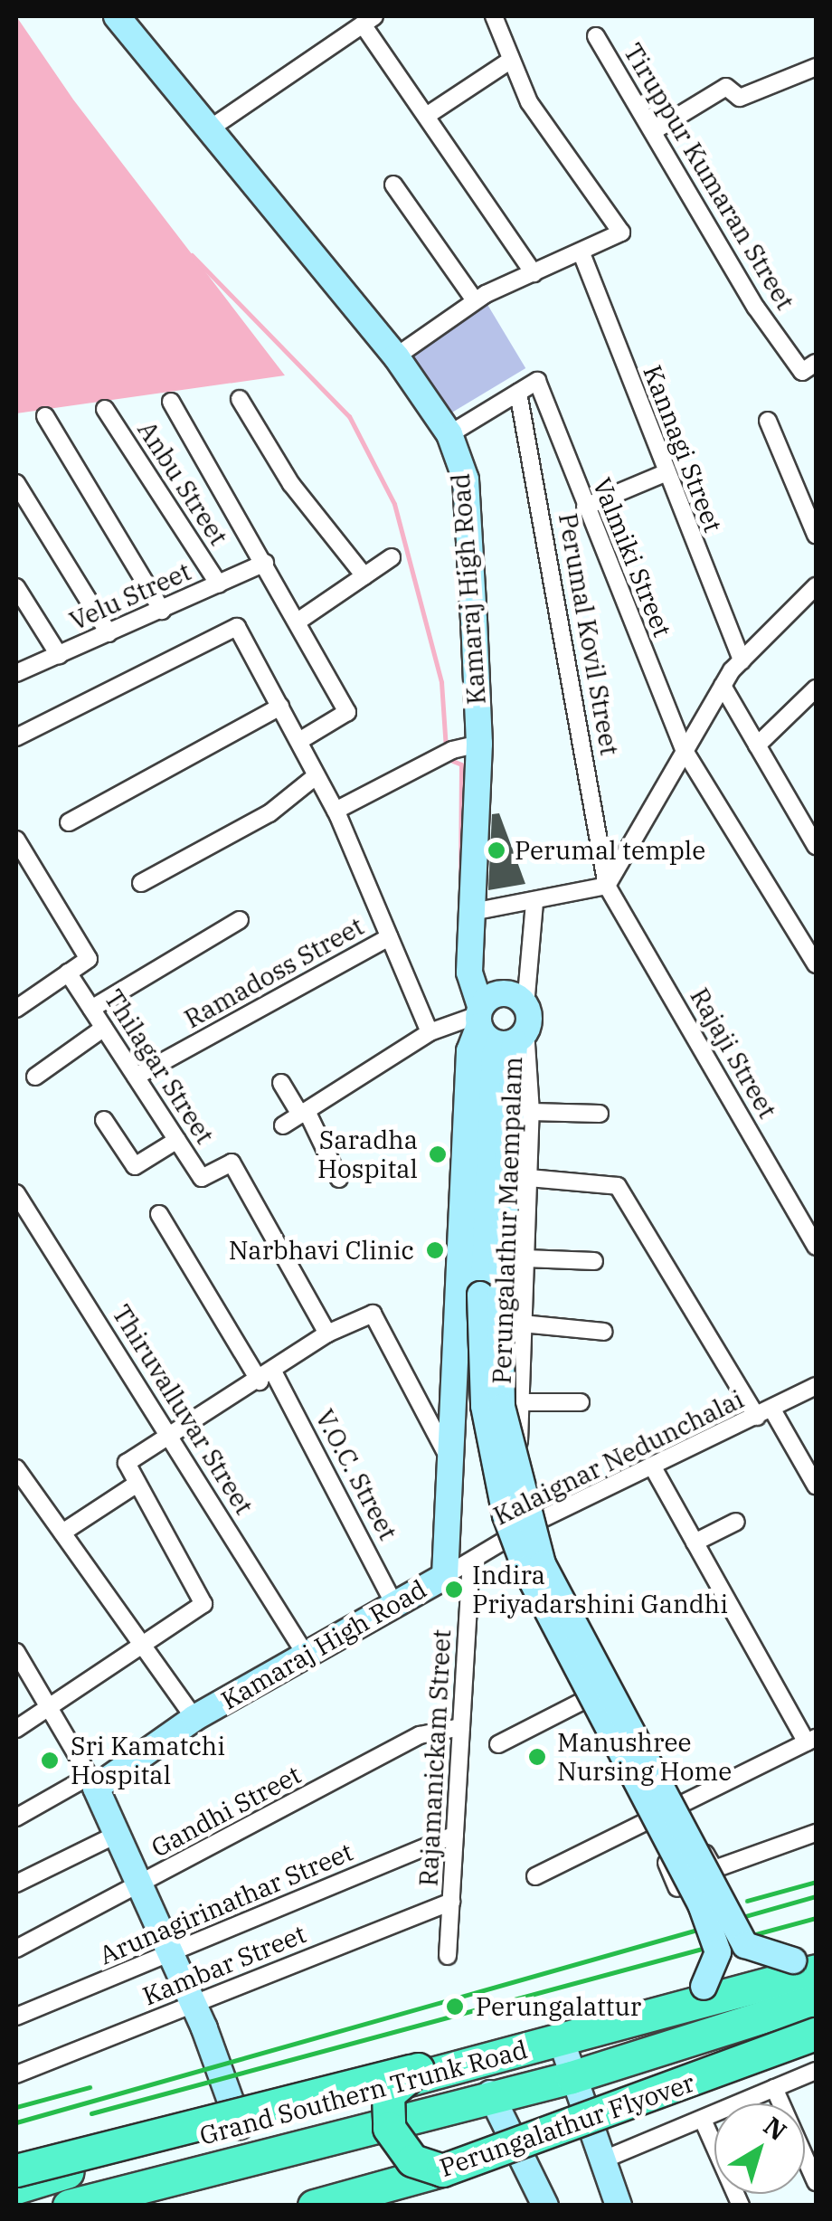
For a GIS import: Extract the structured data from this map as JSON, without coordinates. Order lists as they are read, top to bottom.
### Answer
{
  "streets": {
    "highway": ["Grand Southern Trunk Road", "Perungalathur Flyover"],
    "street": [
      "Tiruppur Kumaran Street",
      "Kannagi Street",
      "Anbu Street",
      "Valmiki Street",
      "Kamaraj High Road",
      "Velu Street",
      "Perumal Kovil Street",
      "Ramadoss Street",
      "Rajaji Street",
      "Thilagar Street",
      "Perungalathur Maempalam",
      "Thiruvalluvar Street",
      "Kalaignar Nedunchalai",
      "V.O.C. Street",
      "Rajamanickam Street",
      "Gandhi Street",
      "Arunagirinathar Street",
      "Kambar Street"
    ]
  },
  "crossings": [
    ["Anbu Street", "Velu Street"],
    ["Valmiki Street", "Perumal Kovil Street"],
    ["Kamaraj High Road", "Perungalathur Maempalam"],
    ["Kamaraj High Road", "Thiruvalluvar Street"],
    ["Kamaraj High Road", "Kalaignar Nedunchalai"],
    ["Kamaraj High Road", "V.O.C. Street"],
    ["Perumal Kovil Street", "Rajaji Street"],
    ["Ramadoss Street", "Thilagar Street"],
    ["Perungalathur Maempalam", "Grand Southern Trunk Road"],
    ["Kalaignar Nedunchalai", "Rajamanickam Street"],
    ["Rajamanickam Street", "Gandhi Street"],
    ["Rajamanickam Street", "Arunagirinathar Street"],
    ["Rajamanickam Street", "Kambar Street"]
  ],
  "places": [
    "Perumal temple",
    "Saradha Hospital",
    "Narbhavi Clinic",
    "Indira Priyadarshini Gandhi",
    "Manushree Nursing Home",
    "Sri Kamatchi Hospital",
    "Perungalattur"
  ],
  "north": "top right"
}
